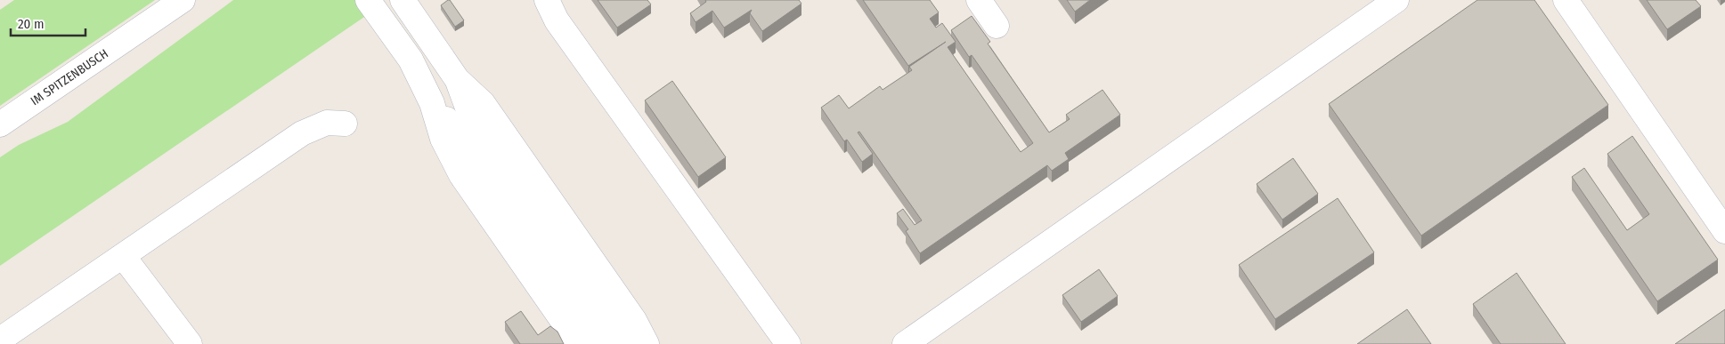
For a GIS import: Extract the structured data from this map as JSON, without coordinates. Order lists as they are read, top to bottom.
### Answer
{
  "streets": {
    "street": ["IM SPITZENBUSCH"]
  },
  "scale_bar": "20 m"
}
